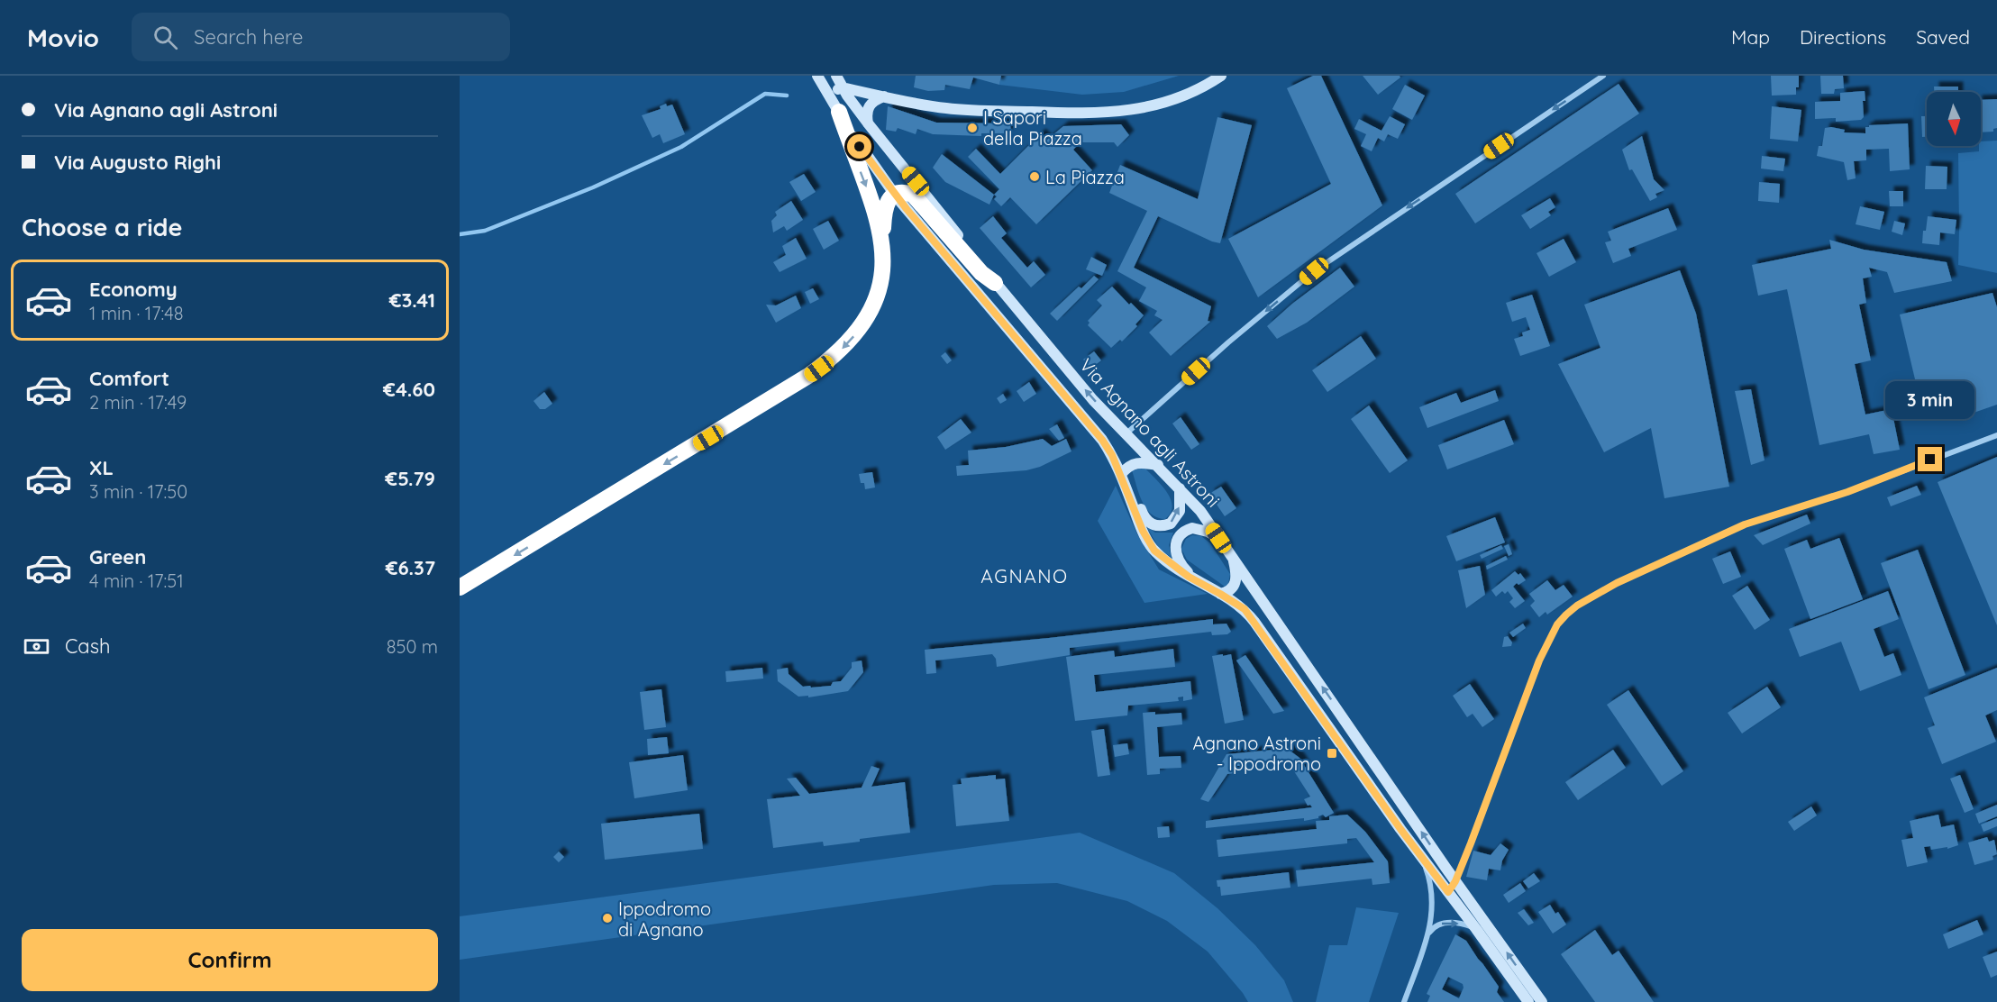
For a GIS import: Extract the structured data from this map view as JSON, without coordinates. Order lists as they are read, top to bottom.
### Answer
{
  "streets": {
    "main road": ["Via Agnano agli Astroni"]
  },
  "districts": ["AGNANO"],
  "places": {
    "other": ["I Sapori della Piazza", "La Piazza", "Ippodromo di Agnano"],
    "transit": ["Agnano Astroni - Ippodromo"]
  },
  "north": "bottom",
  "page": {
    "header": "Movio",
    "search": "Search here",
    "nav": ["Map", "Directions", "Saved"],
    "banner": ["Via Agnano agli Astroni", "Via Augusto Righi"],
    "heading": "Choose a ride",
    "list": [
      {
        "name": "Economy",
        "note": "1 min · 17:48",
        "value": "€3.41"
      },
      {
        "name": "Comfort",
        "note": "2 min · 17:49",
        "value": "€4.60"
      },
      {
        "name": "XL",
        "note": "3 min · 17:50",
        "value": "€5.79"
      },
      {
        "name": "Green",
        "note": "4 min · 17:51",
        "value": "€6.37"
      }
    ],
    "bubble": "3 min",
    "pay": ["Cash", "850 m"],
    "buttons": "Confirm"
  }
}
